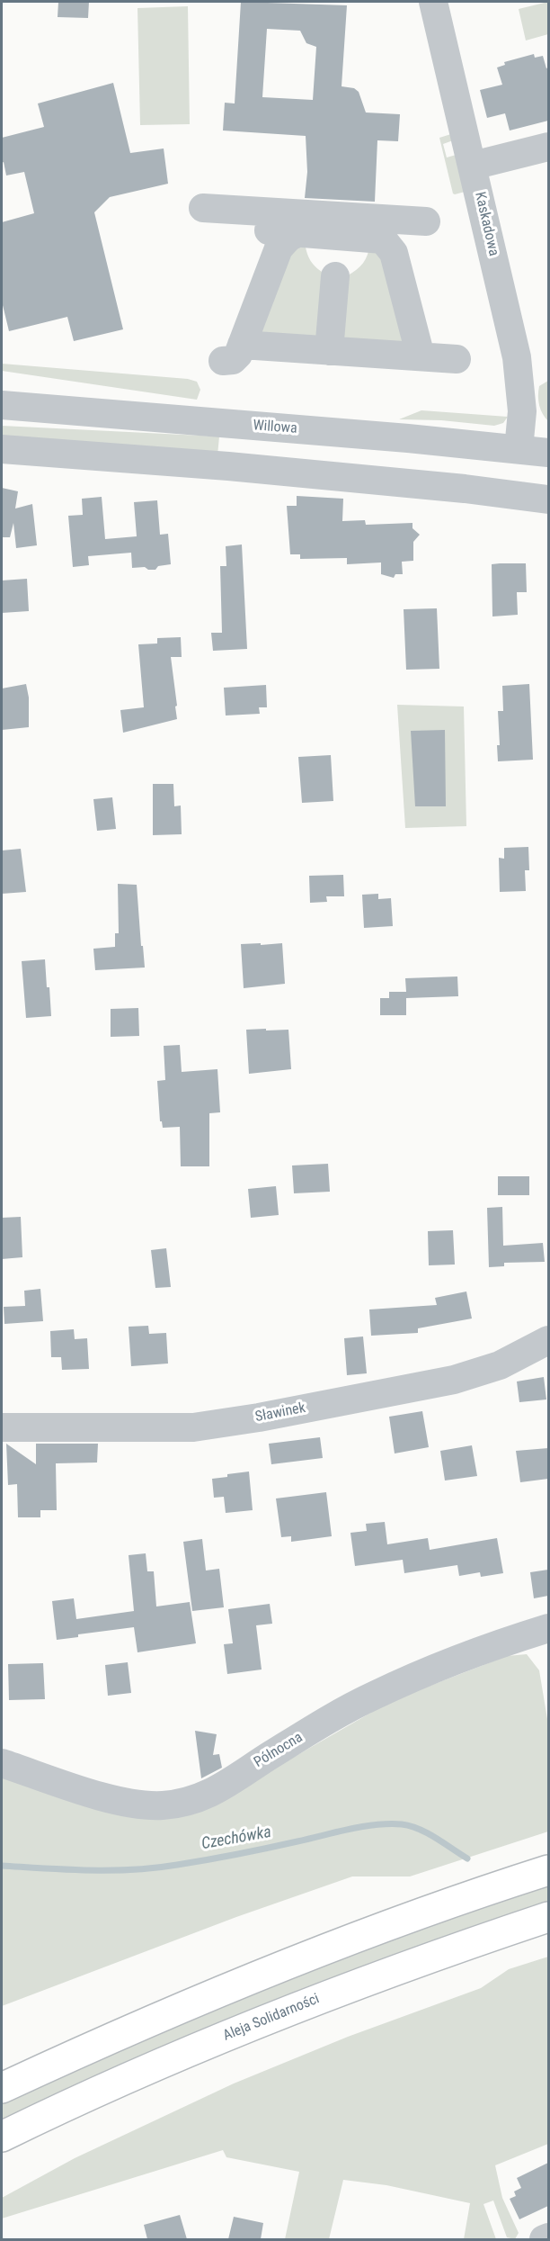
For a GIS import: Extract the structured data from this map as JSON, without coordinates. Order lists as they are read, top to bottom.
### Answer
{
  "streets": {
    "main road": ["Aleja Solidarności"],
    "street": [
      "Kaskadowa",
      "Willowa",
      "Sławinek",
      "Północna"
    ]
  },
  "crossings": [
    ["Kaskadowa", "Willowa"]
  ],
  "water": ["Czechówka"]
}
